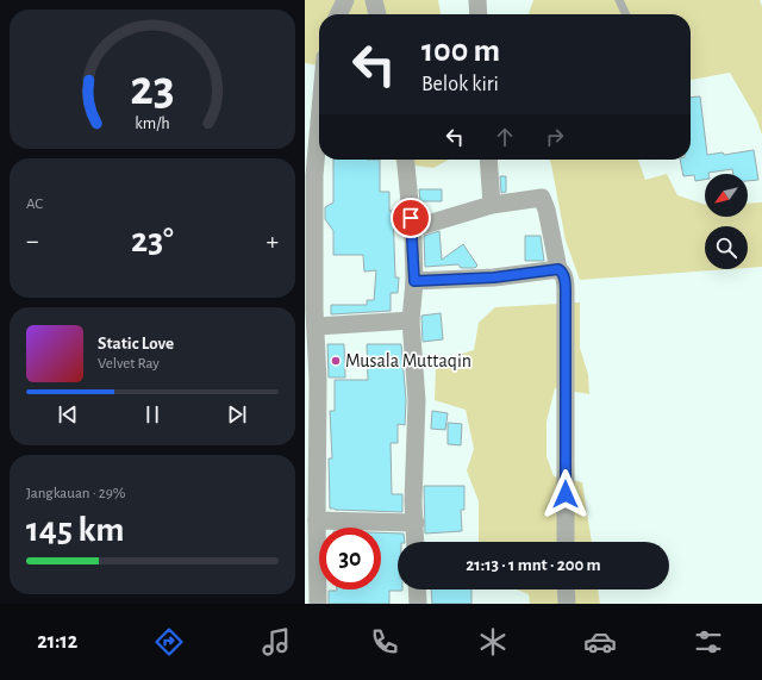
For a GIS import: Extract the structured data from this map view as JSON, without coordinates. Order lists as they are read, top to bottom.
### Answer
{
  "places": ["Musala Muttaqin"],
  "north": "bottom left",
  "page": {
    "turn": ["100 m", "Belok kiri"],
    "tile": [
      "AC",
      ["Jangkauan · 29%", "145 km"]
    ],
    "heat": ["−", "23°", "+"],
    "song": ["Static Love", "Velvet Ray"],
    "limit": "30",
    "trip": "21:13 · 1 mnt · 200 m",
    "tabs": "21:12",
    "gauge": ["23", "km/h"]
  }
}
